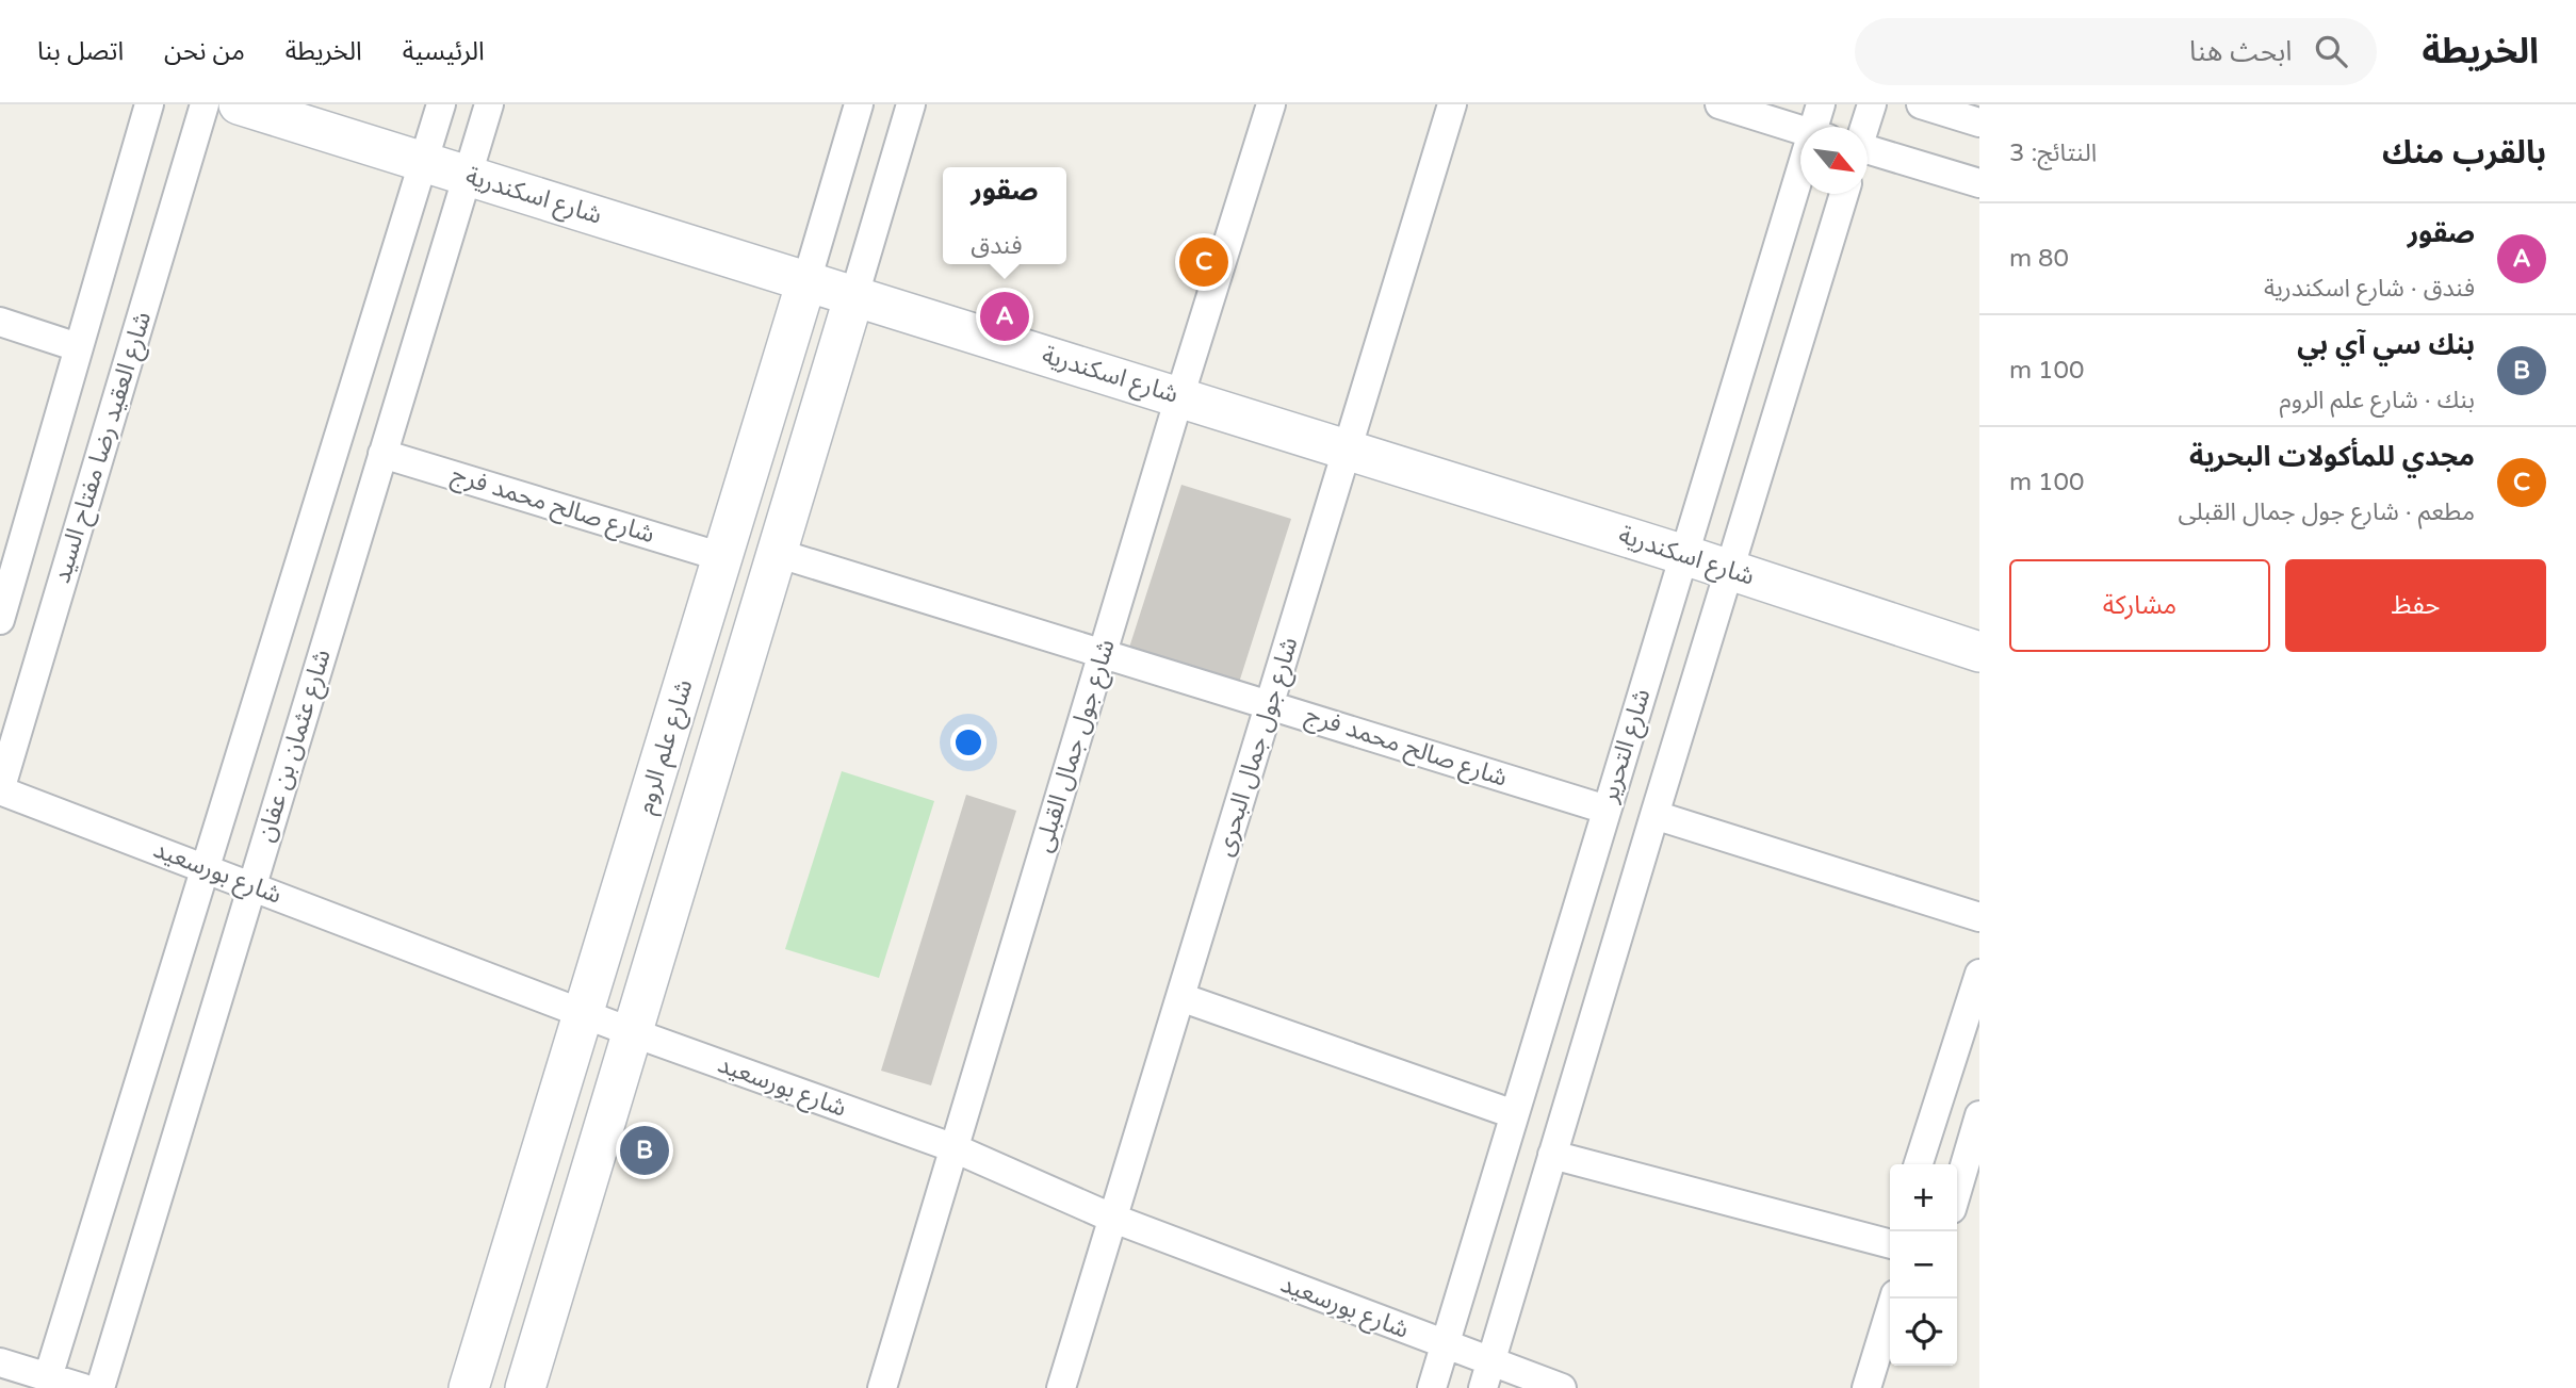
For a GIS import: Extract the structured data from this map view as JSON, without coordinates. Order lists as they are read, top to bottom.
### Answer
{
  "streets": {
    "street": [
      "شارع اسكندرية",
      "شارع العقيد رضا مفتاح السيد",
      "شارع صالح محمد فرج",
      "شارع عثمان بن عفان",
      "شارع جول جمال القبلى",
      "شارع التحرير",
      "شارع علم الروم",
      "شارع جول جمال البحرى",
      "شارع بورسعيد"
    ]
  },
  "crossings": [
    ["شارع اسكندرية", "شارع عثمان بن عفان"],
    ["شارع اسكندرية", "شارع جول جمال القبلى"],
    ["شارع اسكندرية", "شارع التحرير"],
    ["شارع اسكندرية", "شارع علم الروم"],
    ["شارع اسكندرية", "شارع جول جمال البحرى"],
    ["شارع العقيد رضا مفتاح السيد", "شارع بورسعيد"],
    ["شارع صالح محمد فرج", "شارع عثمان بن عفان"],
    ["شارع صالح محمد فرج", "شارع جول جمال القبلى"],
    ["شارع صالح محمد فرج", "شارع التحرير"],
    ["شارع صالح محمد فرج", "شارع علم الروم"],
    ["شارع صالح محمد فرج", "شارع جول جمال البحرى"],
    ["شارع عثمان بن عفان", "شارع بورسعيد"],
    ["شارع جول جمال القبلى", "شارع بورسعيد"],
    ["شارع التحرير", "شارع بورسعيد"],
    ["شارع علم الروم", "شارع بورسعيد"],
    ["شارع جول جمال البحرى", "شارع بورسعيد"]
  ],
  "north": "bottom right",
  "page": {
    "header": "الخريطة",
    "search": "ابحث هنا",
    "nav": [
      "الرئيسية",
      "الخريطة",
      "من نحن",
      "اتصل بنا"
    ],
    "heading": ["بالقرب منك", "النتائج: 3"],
    "popup": ["صقور", "فندق"],
    "list": [
      {
        "mark": "A",
        "name": "صقور",
        "note": "فندق · شارع اسكندرية",
        "value": "80 m"
      },
      {
        "mark": "B",
        "name": "بنك سي آي بي",
        "note": "بنك · شارع علم الروم",
        "value": "100 m"
      },
      {
        "mark": "C",
        "name": "مجدي للمأكولات البحرية",
        "note": "مطعم · شارع جول جمال القبلى",
        "value": "100 m"
      }
    ],
    "pins": ["C", "A", "B"],
    "buttons": ["حفظ", "مشاركة"],
    "map_buttons": ["+", "−"]
  }
}
